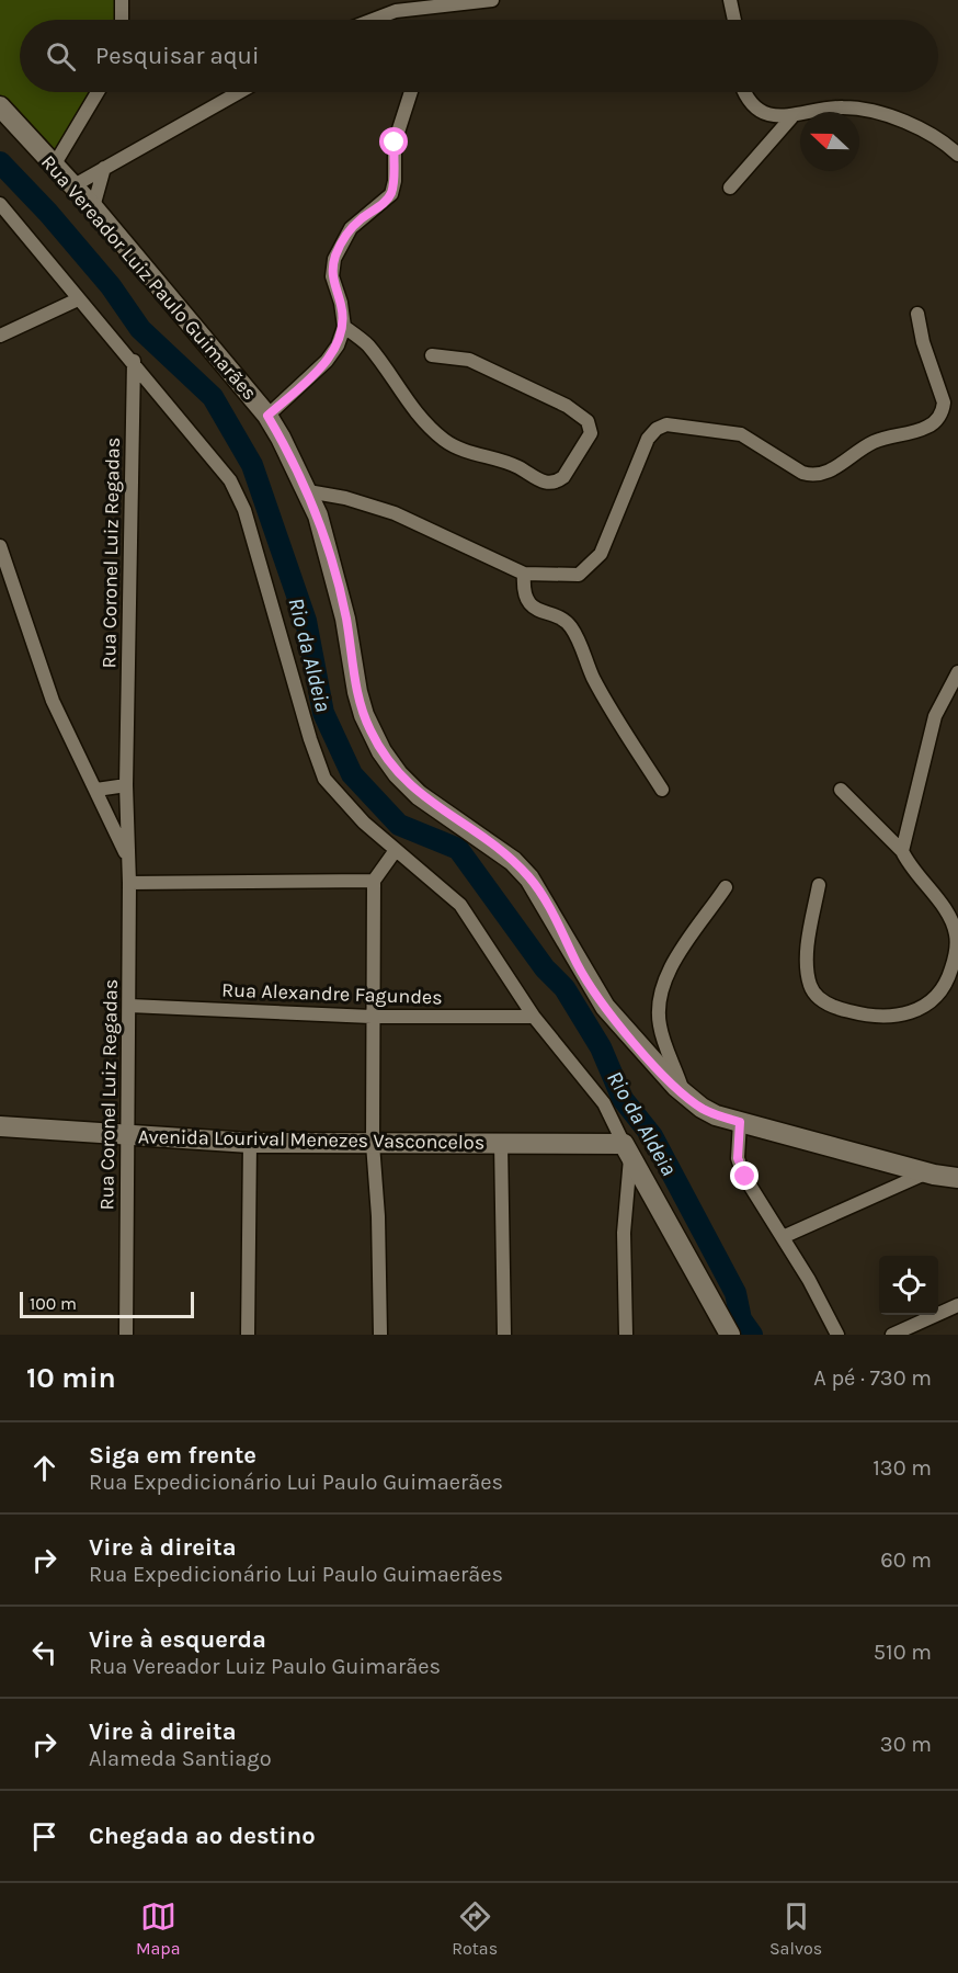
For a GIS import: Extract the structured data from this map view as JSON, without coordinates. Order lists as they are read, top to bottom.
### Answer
{
  "streets": {
    "street": [
      "Rua Vereador Luiz Paulo Guimarães",
      "Rua Coronel Luiz Regadas",
      "Rua Alexandre Fagundes",
      "Avenida Lourival Menezes Vasconcelos"
    ]
  },
  "crossings": [
    ["Rua Coronel Luiz Regadas", "Rua Alexandre Fagundes"],
    ["Rua Coronel Luiz Regadas", "Avenida Lourival Menezes Vasconcelos"]
  ],
  "water": ["Rio da Aldeia"],
  "scale_bar": "100 m",
  "north": "left",
  "page": {
    "search": "Pesquisar aqui",
    "scale": "100 m",
    "heading": ["10 min", "A pé · 730 m"],
    "list": [
      ["Siga em frente", "Rua Expedicionário Lui Paulo Guimaerães", "130 m"],
      ["Vire à direita", "Rua Expedicionário Lui Paulo Guimaerães", "60 m"],
      ["Vire à esquerda", "Rua Vereador Luiz Paulo Guimarães", "510 m"],
      ["Vire à direita", "Alameda Santiago", "30 m"],
      "Chegada ao destino"
    ],
    "nav": ["Mapa", "Rotas", "Salvos"]
  }
}
